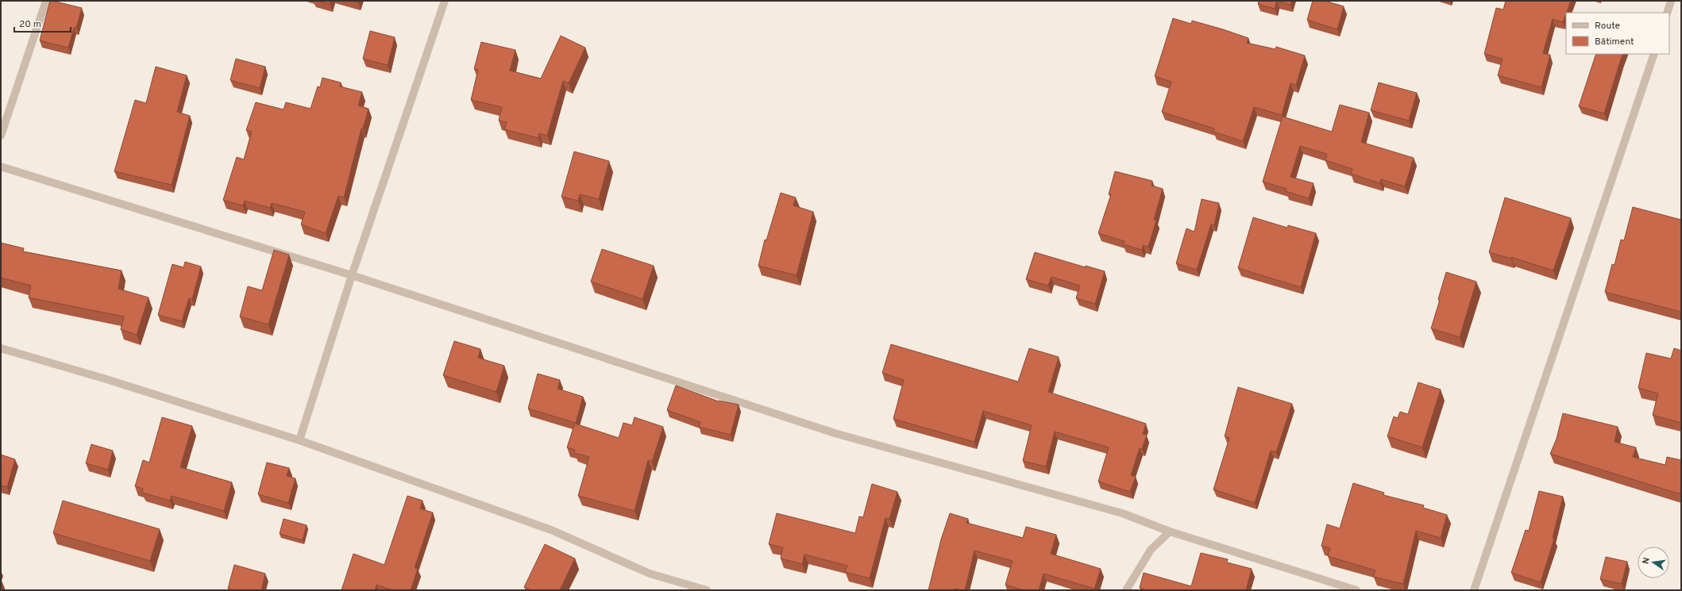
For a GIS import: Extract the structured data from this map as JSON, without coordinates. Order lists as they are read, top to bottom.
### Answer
{
  "legend": ["Route", "Bâtiment"],
  "scale_bar": "20 m",
  "north": "left"
}
